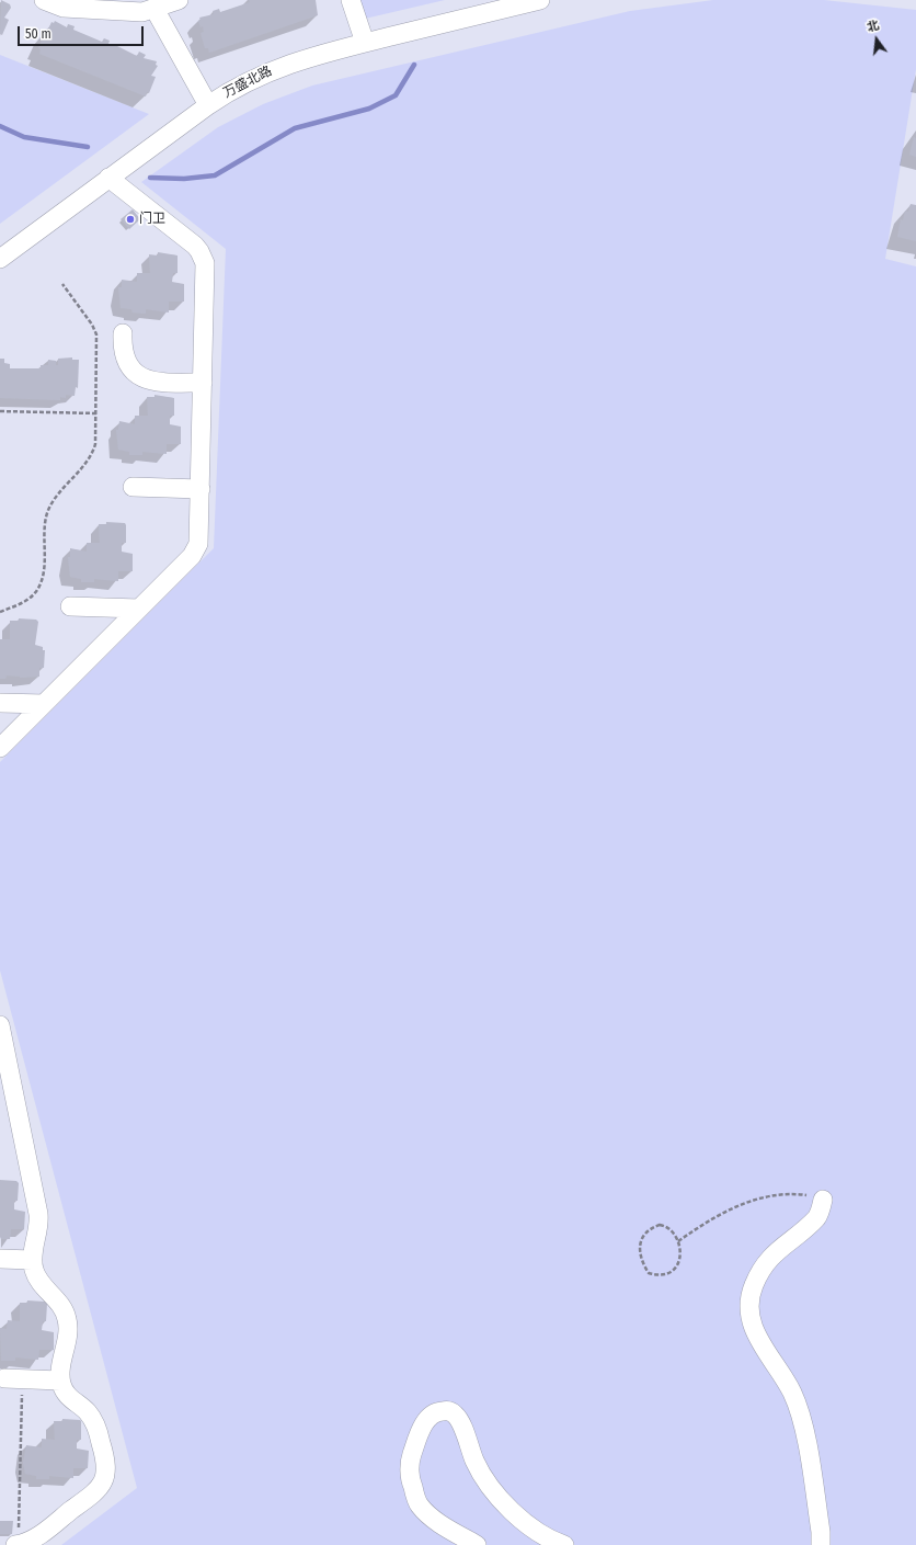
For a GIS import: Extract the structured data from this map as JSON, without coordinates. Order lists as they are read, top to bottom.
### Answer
{
  "streets": {
    "street": ["万盛北路"]
  },
  "places": ["门卫"],
  "scale_bar": "50 m",
  "north": "top"
}
